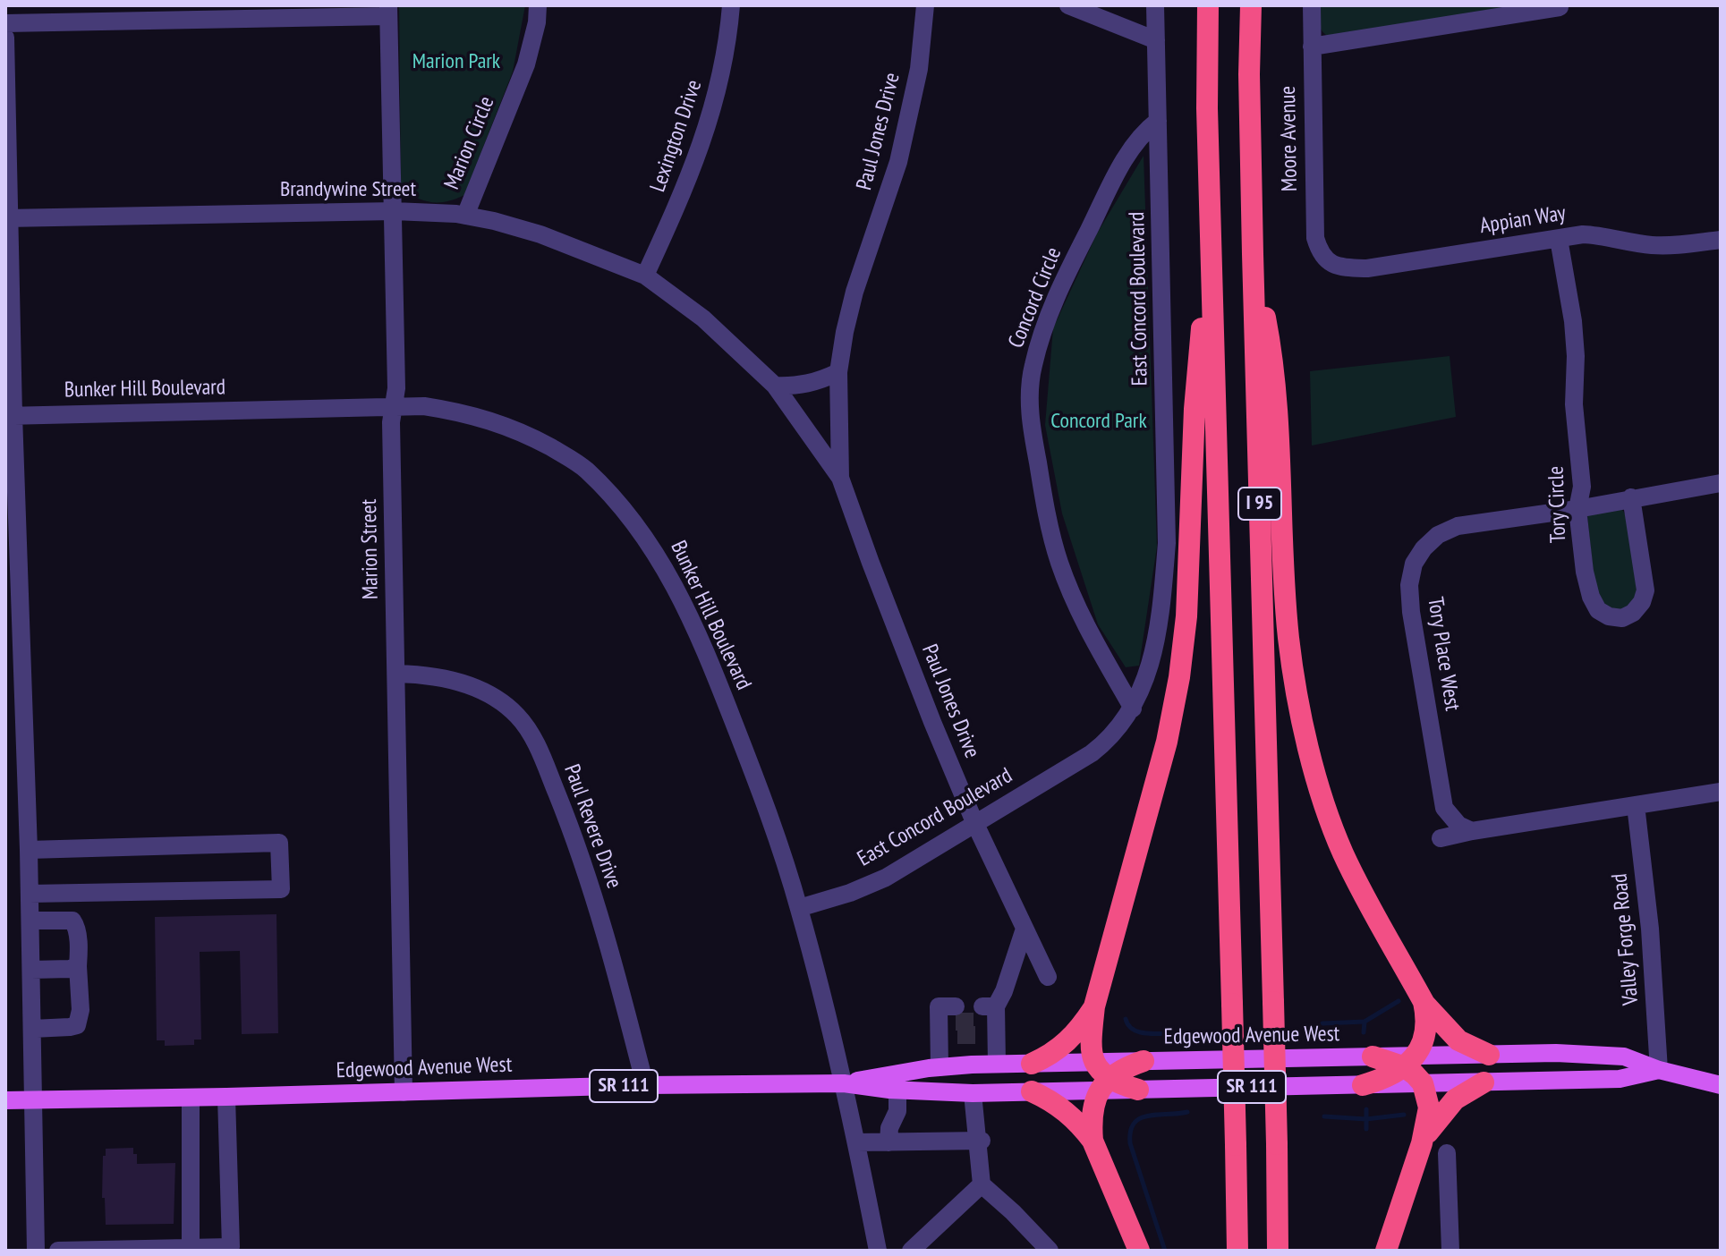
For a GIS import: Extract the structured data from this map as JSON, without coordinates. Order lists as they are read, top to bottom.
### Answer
{
  "streets": {
    "highway": ["I 95"],
    "main road": ["Edgewood Avenue West", "SR 111"],
    "street": [
      "Paul Jones Drive",
      "Lexington Drive",
      "Moore Avenue",
      "Marion Circle",
      "Brandywine Street",
      "Appian Way",
      "Concord Circle",
      "East Concord Boulevard",
      "Bunker Hill Boulevard",
      "Tory Circle",
      "Marion Street",
      "Tory Place West",
      "Paul Revere Drive",
      "Valley Forge Road"
    ]
  },
  "crossings": [
    ["Paul Jones Drive", "Brandywine Street"],
    ["Paul Jones Drive", "East Concord Boulevard"],
    ["Lexington Drive", "Brandywine Street"],
    ["Moore Avenue", "Appian Way"],
    ["Marion Circle", "Brandywine Street"],
    ["Brandywine Street", "Marion Street"],
    ["Appian Way", "Tory Circle"],
    ["Concord Circle", "East Concord Boulevard"],
    ["East Concord Boulevard", "Bunker Hill Boulevard"],
    ["Bunker Hill Boulevard", "Marion Street"],
    ["Bunker Hill Boulevard", "Edgewood Avenue West"],
    ["Tory Circle", "Tory Place West"],
    ["Marion Street", "Paul Revere Drive"],
    ["Marion Street", "Edgewood Avenue West"],
    ["Paul Revere Drive", "Edgewood Avenue West"],
    ["Valley Forge Road", "SR 111"]
  ],
  "parks": ["Marion Park", "Concord Park"]
}
